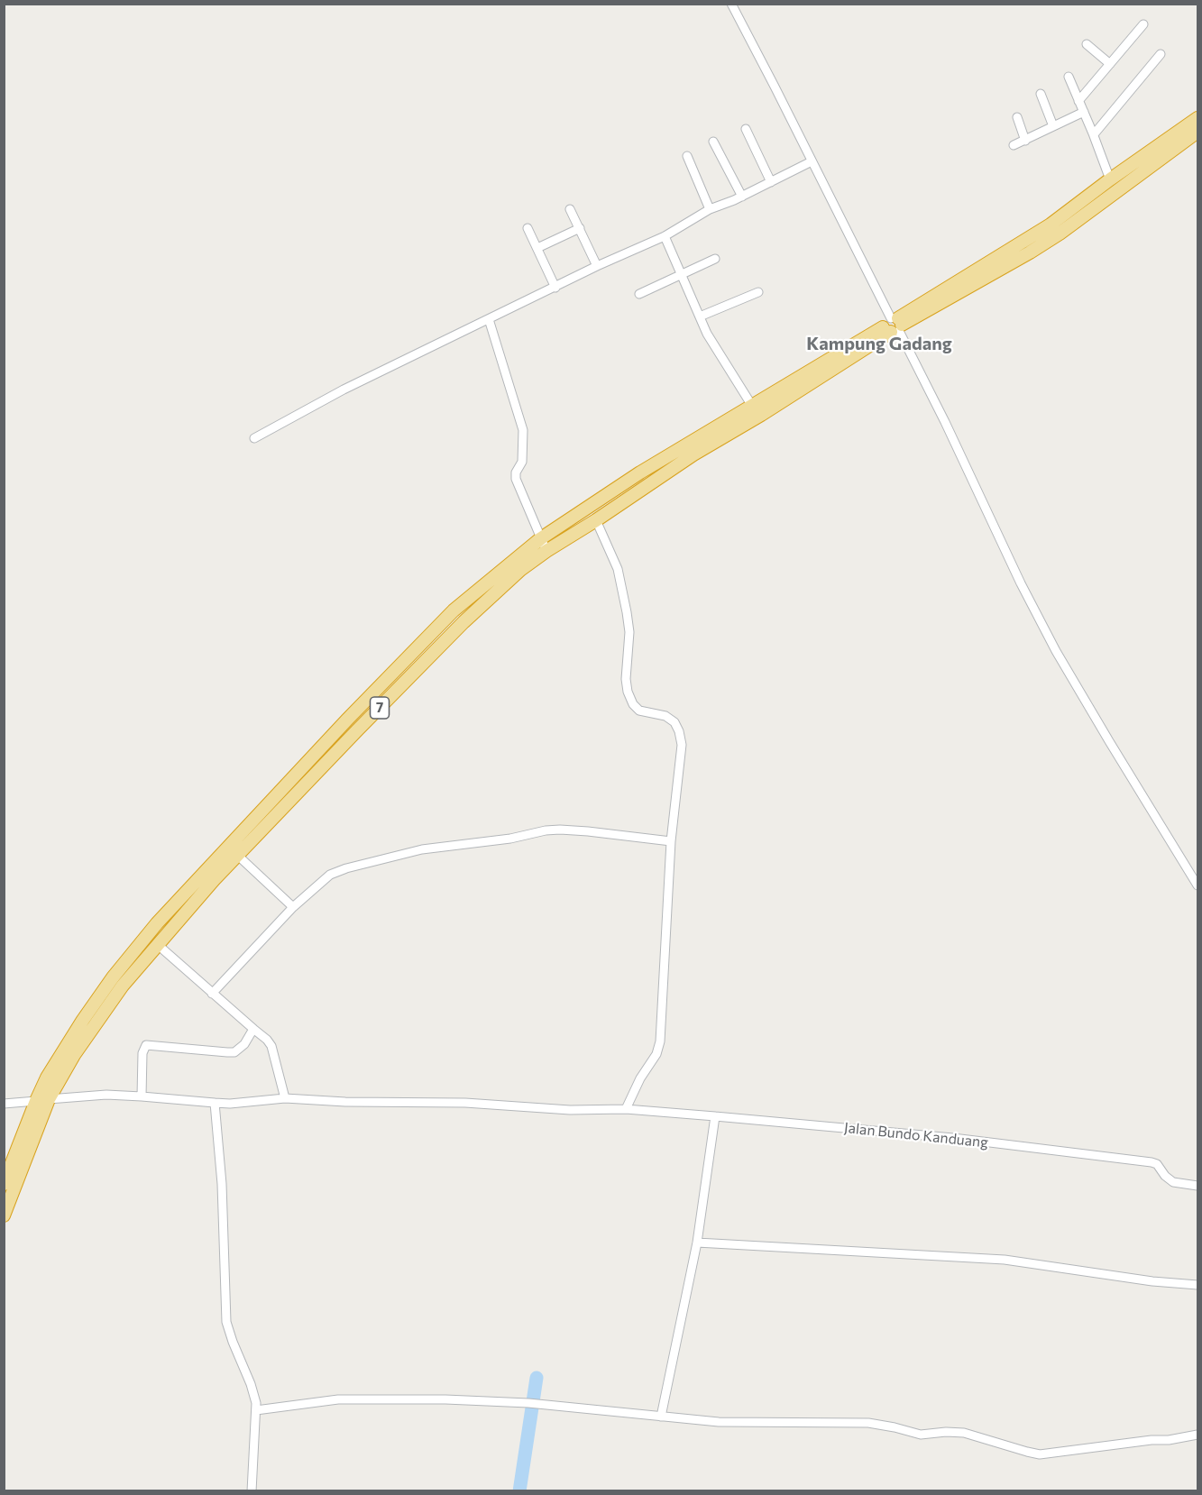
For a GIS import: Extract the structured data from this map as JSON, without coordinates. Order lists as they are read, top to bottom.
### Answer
{
  "streets": {
    "highway": ["7"],
    "street": ["Jalan Bundo Kanduang"]
  },
  "crossings": [
    ["7", "Jalan Bundo Kanduang"]
  ],
  "districts": ["Kampung Gadang"]
}
